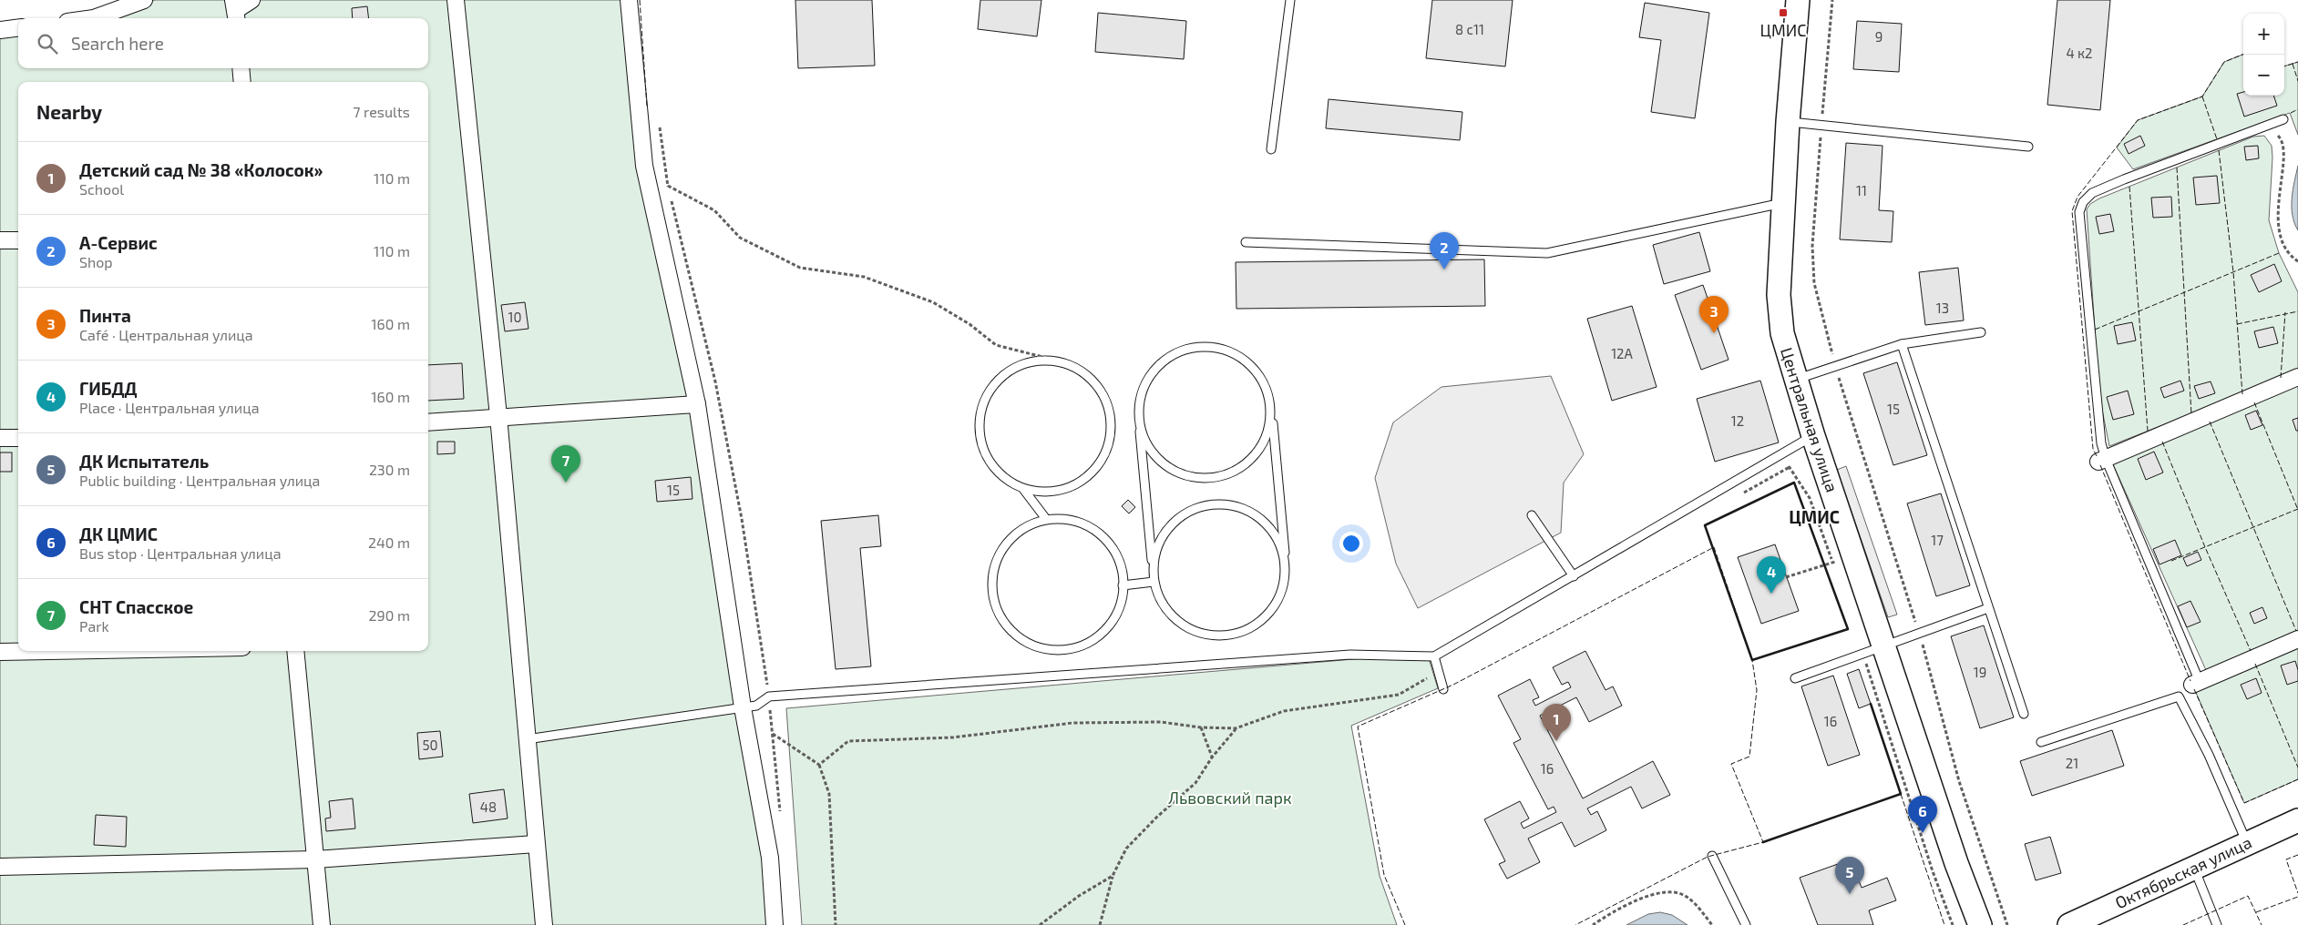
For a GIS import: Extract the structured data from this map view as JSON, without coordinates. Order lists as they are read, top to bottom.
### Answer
{
  "streets": {
    "street": ["Центральная улица", "Октябрьская улица"]
  },
  "districts": ["ЦМИС"],
  "parks": ["Львовский парк"],
  "places": {
    "transit": ["ЦМИС"]
  },
  "house_numbers": [
    "8 с11",
    "9",
    "4 к2",
    "11",
    "13",
    "10",
    "12А",
    "15",
    "12",
    "15",
    "17",
    "19",
    "16",
    "50",
    "21",
    "16",
    "48"
  ],
  "page": {
    "map_buttons": ["+", "−"],
    "search": "Search here",
    "heading": ["Nearby", "7 results"],
    "list": [
      {
        "mark": "1",
        "name": "Детский сад № 38 «Колосок»",
        "note": "School",
        "value": "110 m"
      },
      {
        "mark": "2",
        "name": "A-Сервис",
        "note": "Shop",
        "value": "110 m"
      },
      {
        "mark": "3",
        "name": "Пинта",
        "note": "Café · Центральная улица",
        "value": "160 m"
      },
      {
        "mark": "4",
        "name": "ГИБДД",
        "note": "Place · Центральная улица",
        "value": "160 m"
      },
      {
        "mark": "5",
        "name": "ДК Испытатель",
        "note": "Public building · Центральная улица",
        "value": "230 m"
      },
      {
        "mark": "6",
        "name": "ДК ЦМИС",
        "note": "Bus stop · Центральная улица",
        "value": "240 m"
      },
      {
        "mark": "7",
        "name": "СНТ Спасское",
        "note": "Park",
        "value": "290 m"
      }
    ],
    "pins": [
      "2",
      "3",
      "7",
      "4",
      "1",
      "6",
      "5"
    ]
  }
}
